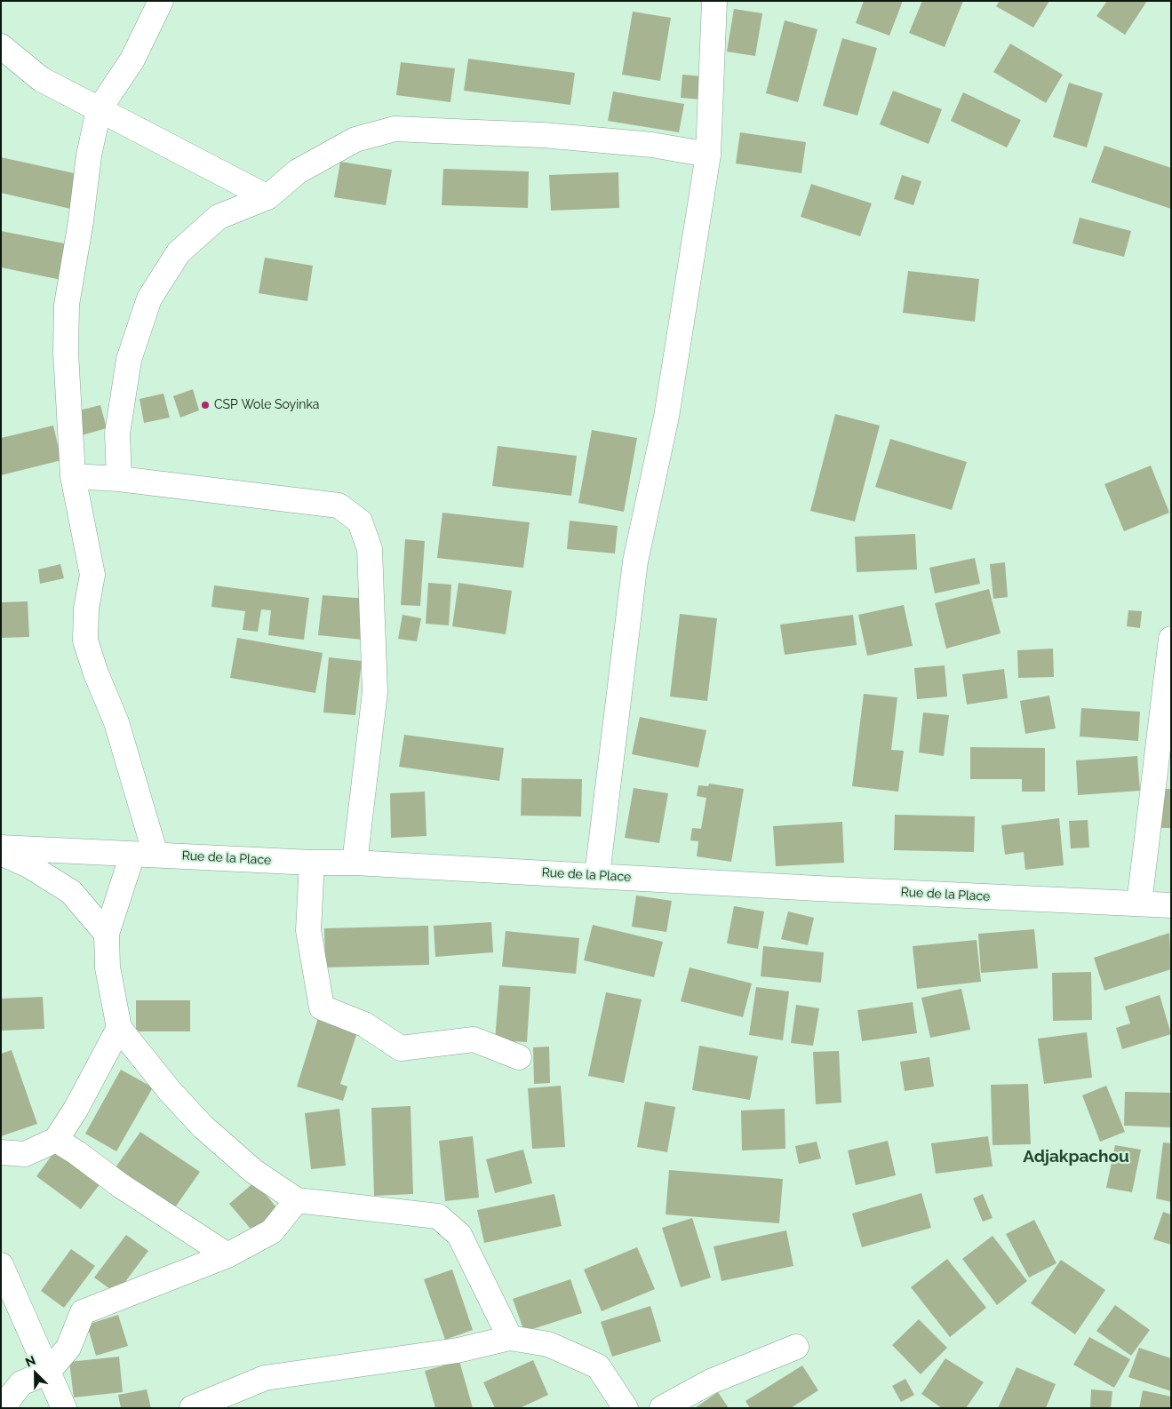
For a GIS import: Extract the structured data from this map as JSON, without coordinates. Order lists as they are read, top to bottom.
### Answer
{
  "streets": {
    "street": ["Rue de la Place"]
  },
  "districts": ["Adjakpachou"],
  "places": ["CSP Wole Soyinka"],
  "north": "top left"
}
